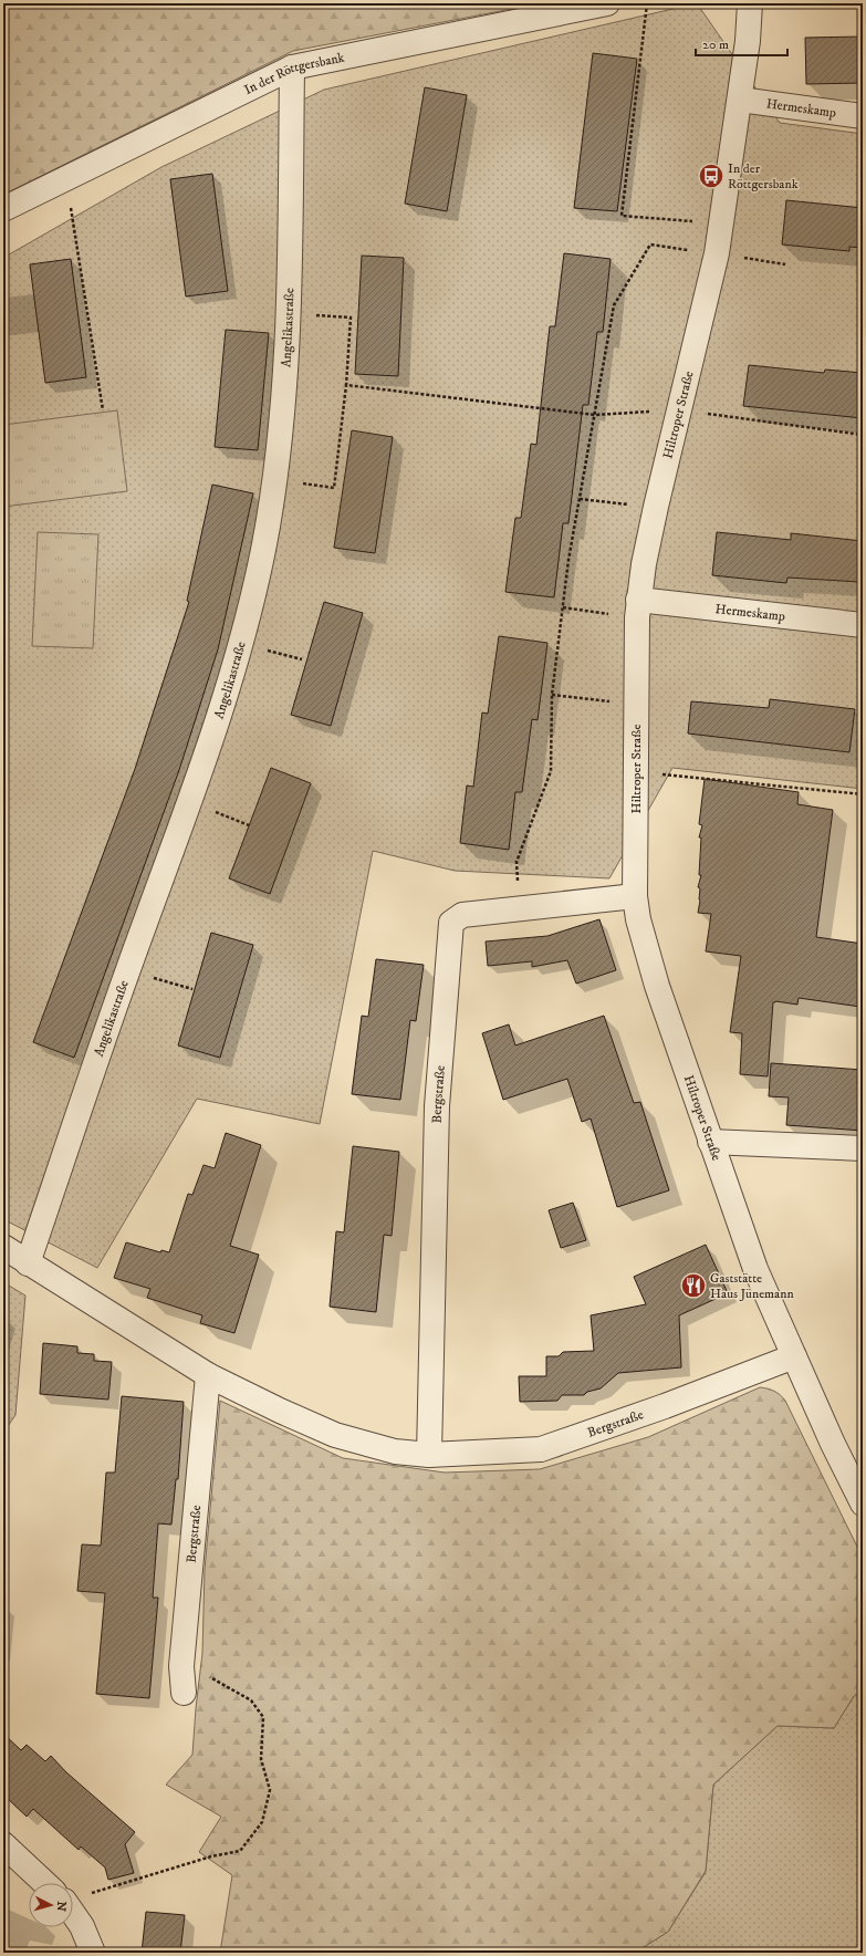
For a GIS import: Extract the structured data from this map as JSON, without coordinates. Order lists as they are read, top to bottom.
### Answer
{
  "streets": {
    "street": [
      "In der Röttgersbank",
      "Hermeskamp",
      "Angelikastraße",
      "Hiltroper Straße",
      "Bergstraße"
    ]
  },
  "crossings": [
    ["In der Röttgersbank", "Angelikastraße"],
    ["Hermeskamp", "Hiltroper Straße"],
    ["Angelikastraße", "Bergstraße"],
    ["Hiltroper Straße", "Bergstraße"]
  ],
  "places": {
    "bus stop": ["In der Röttgersbank"],
    "restaurant": ["Gaststätte Haus Jünemann"]
  },
  "scale_bar": "20 m",
  "north": "right"
}
